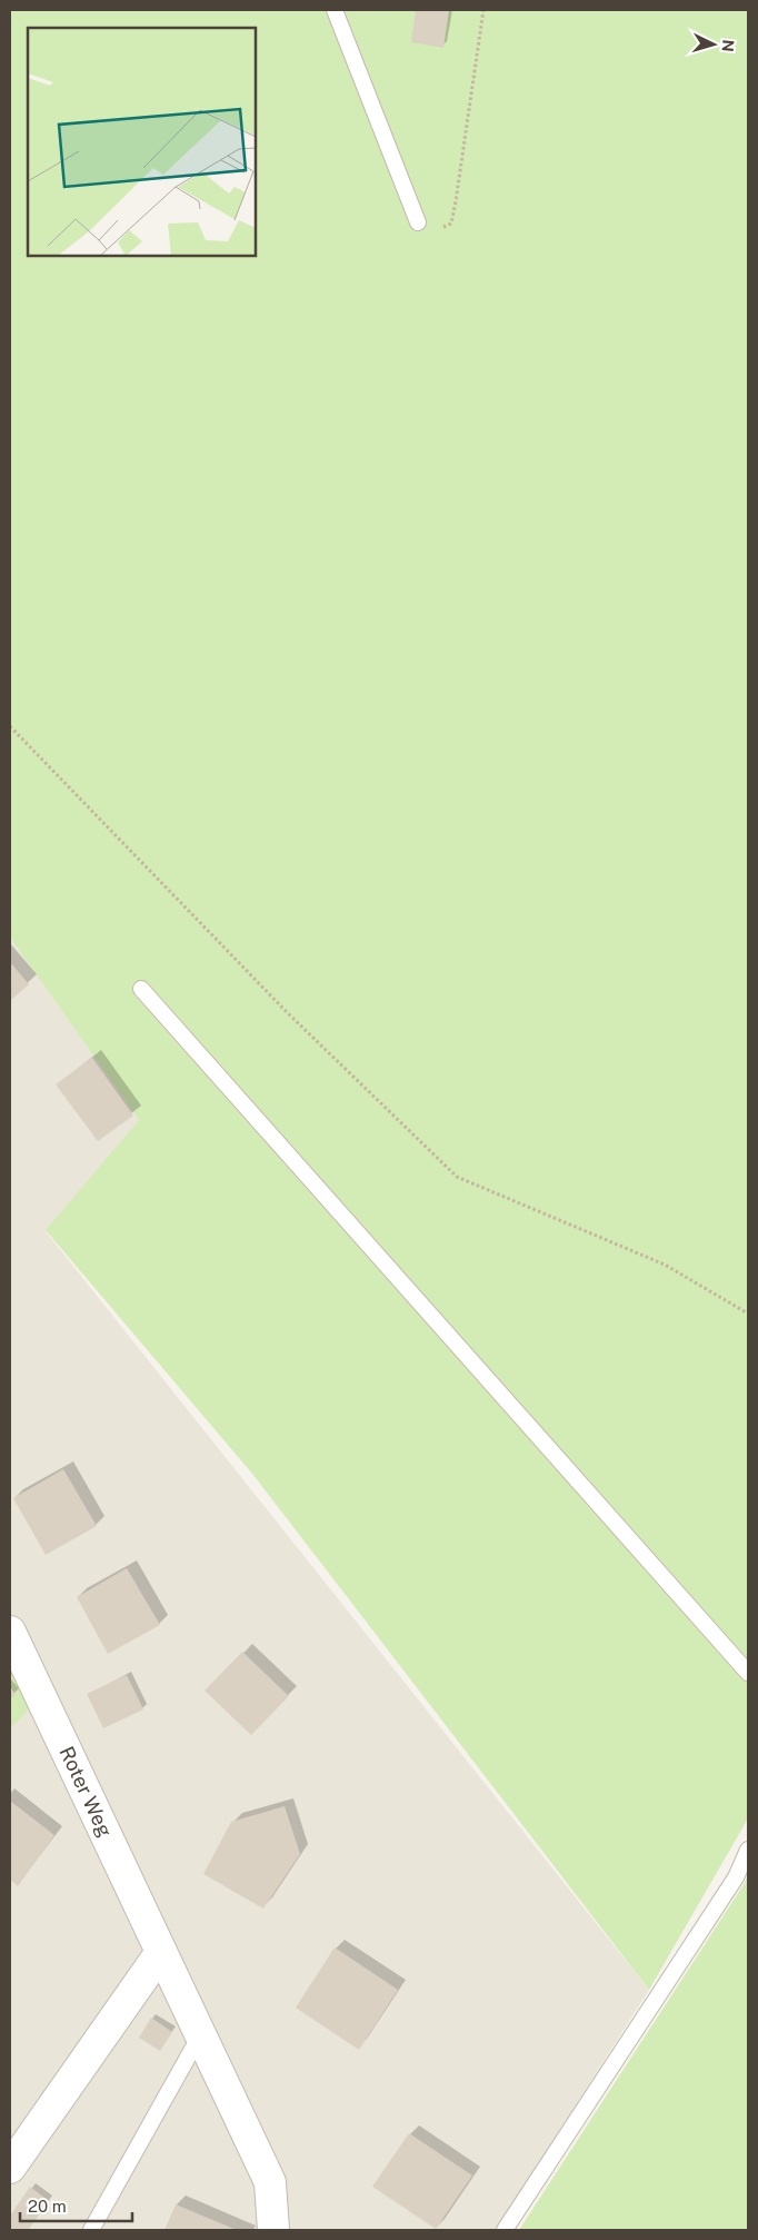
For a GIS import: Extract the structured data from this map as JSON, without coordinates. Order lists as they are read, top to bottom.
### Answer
{
  "streets": {
    "street": ["Roter Weg"]
  },
  "scale_bar": "20 m",
  "north": "right"
}
